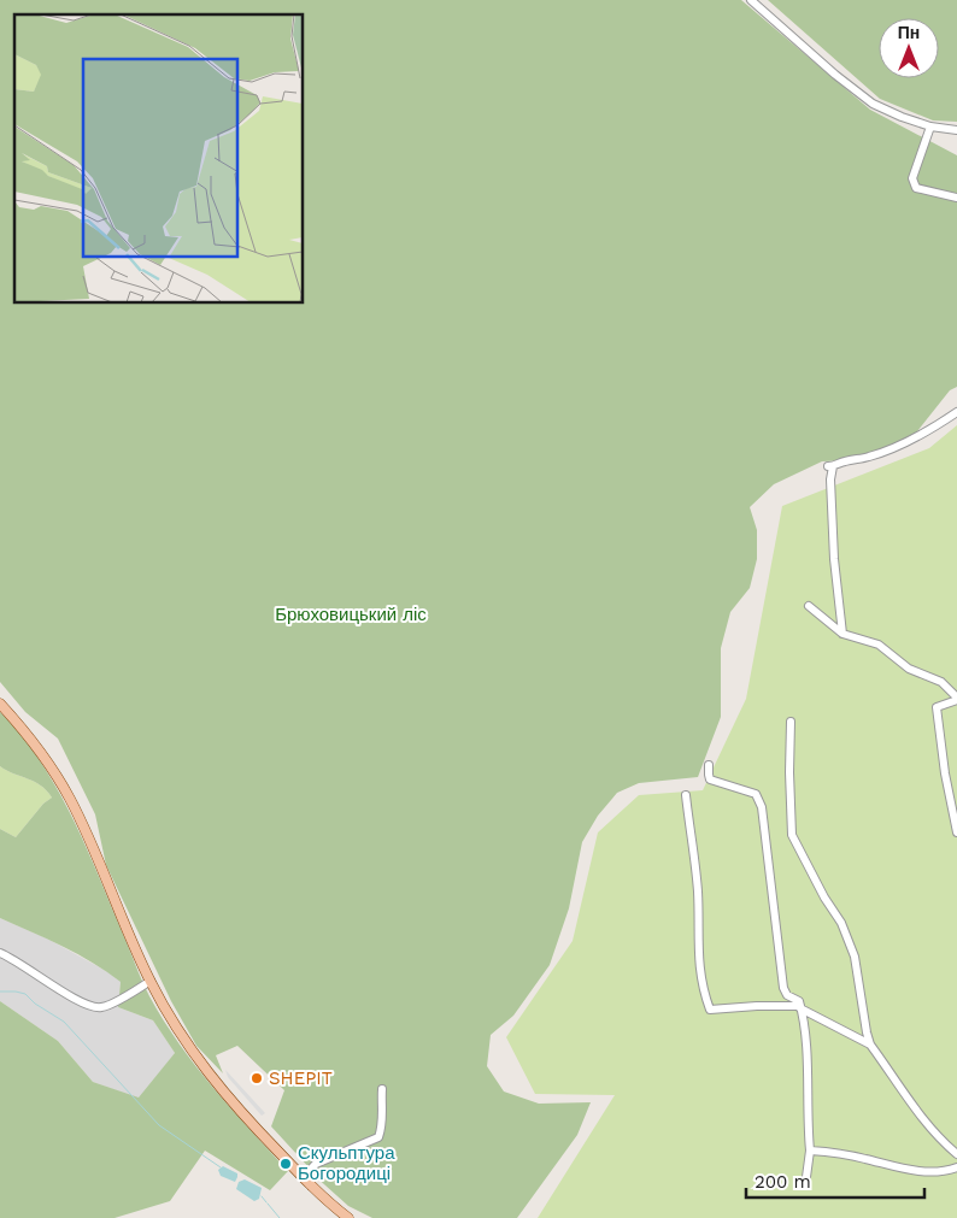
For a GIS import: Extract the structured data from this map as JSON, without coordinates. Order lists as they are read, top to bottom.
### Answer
{
  "parks": ["Брюховицький ліс"],
  "places": ["SHEPIT", "Скульптура Богородиці"],
  "scale_bar": "200 m",
  "north": "top"
}
